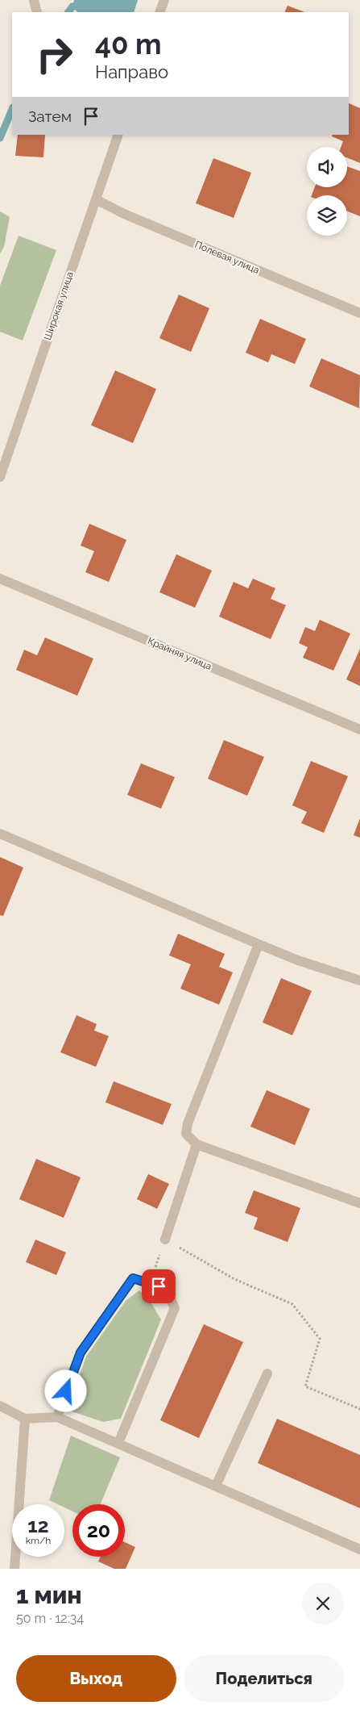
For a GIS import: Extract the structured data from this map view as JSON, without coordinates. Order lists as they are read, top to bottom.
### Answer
{
  "streets": {
    "street": ["Полевая улица", "Широкая улица", "Крайняя улица"]
  },
  "crossings": [
    ["Полевая улица", "Широкая улица"]
  ],
  "page": {
    "turn": ["40 m", "Направо"],
    "then": "Затем",
    "speed": "12 km/h",
    "limit": "20",
    "heading": ["1 мин", "50 m · 12:34"],
    "buttons": ["Выход", "Поделиться"]
  }
}
